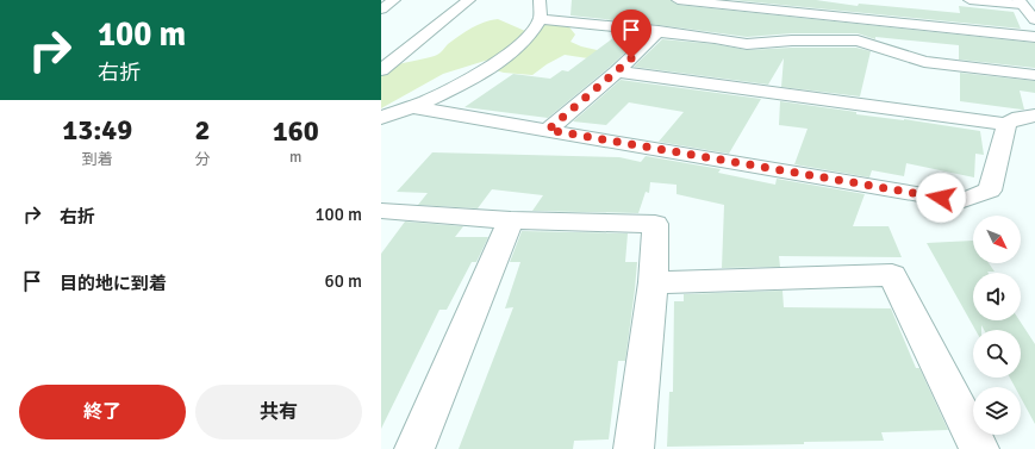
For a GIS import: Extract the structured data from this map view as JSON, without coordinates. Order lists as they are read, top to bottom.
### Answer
{
  "north": "bottom right",
  "page": {
    "turn": ["100 m", "右折"],
    "eta": [
      "13:49",
      "到着",
      "2",
      "分",
      "160",
      "m"
    ],
    "list": [
      {
        "name": "右折",
        "value": "100 m"
      },
      {
        "name": "目的地に到着",
        "value": "60 m"
      }
    ],
    "buttons": ["終了", "共有"]
  }
}
